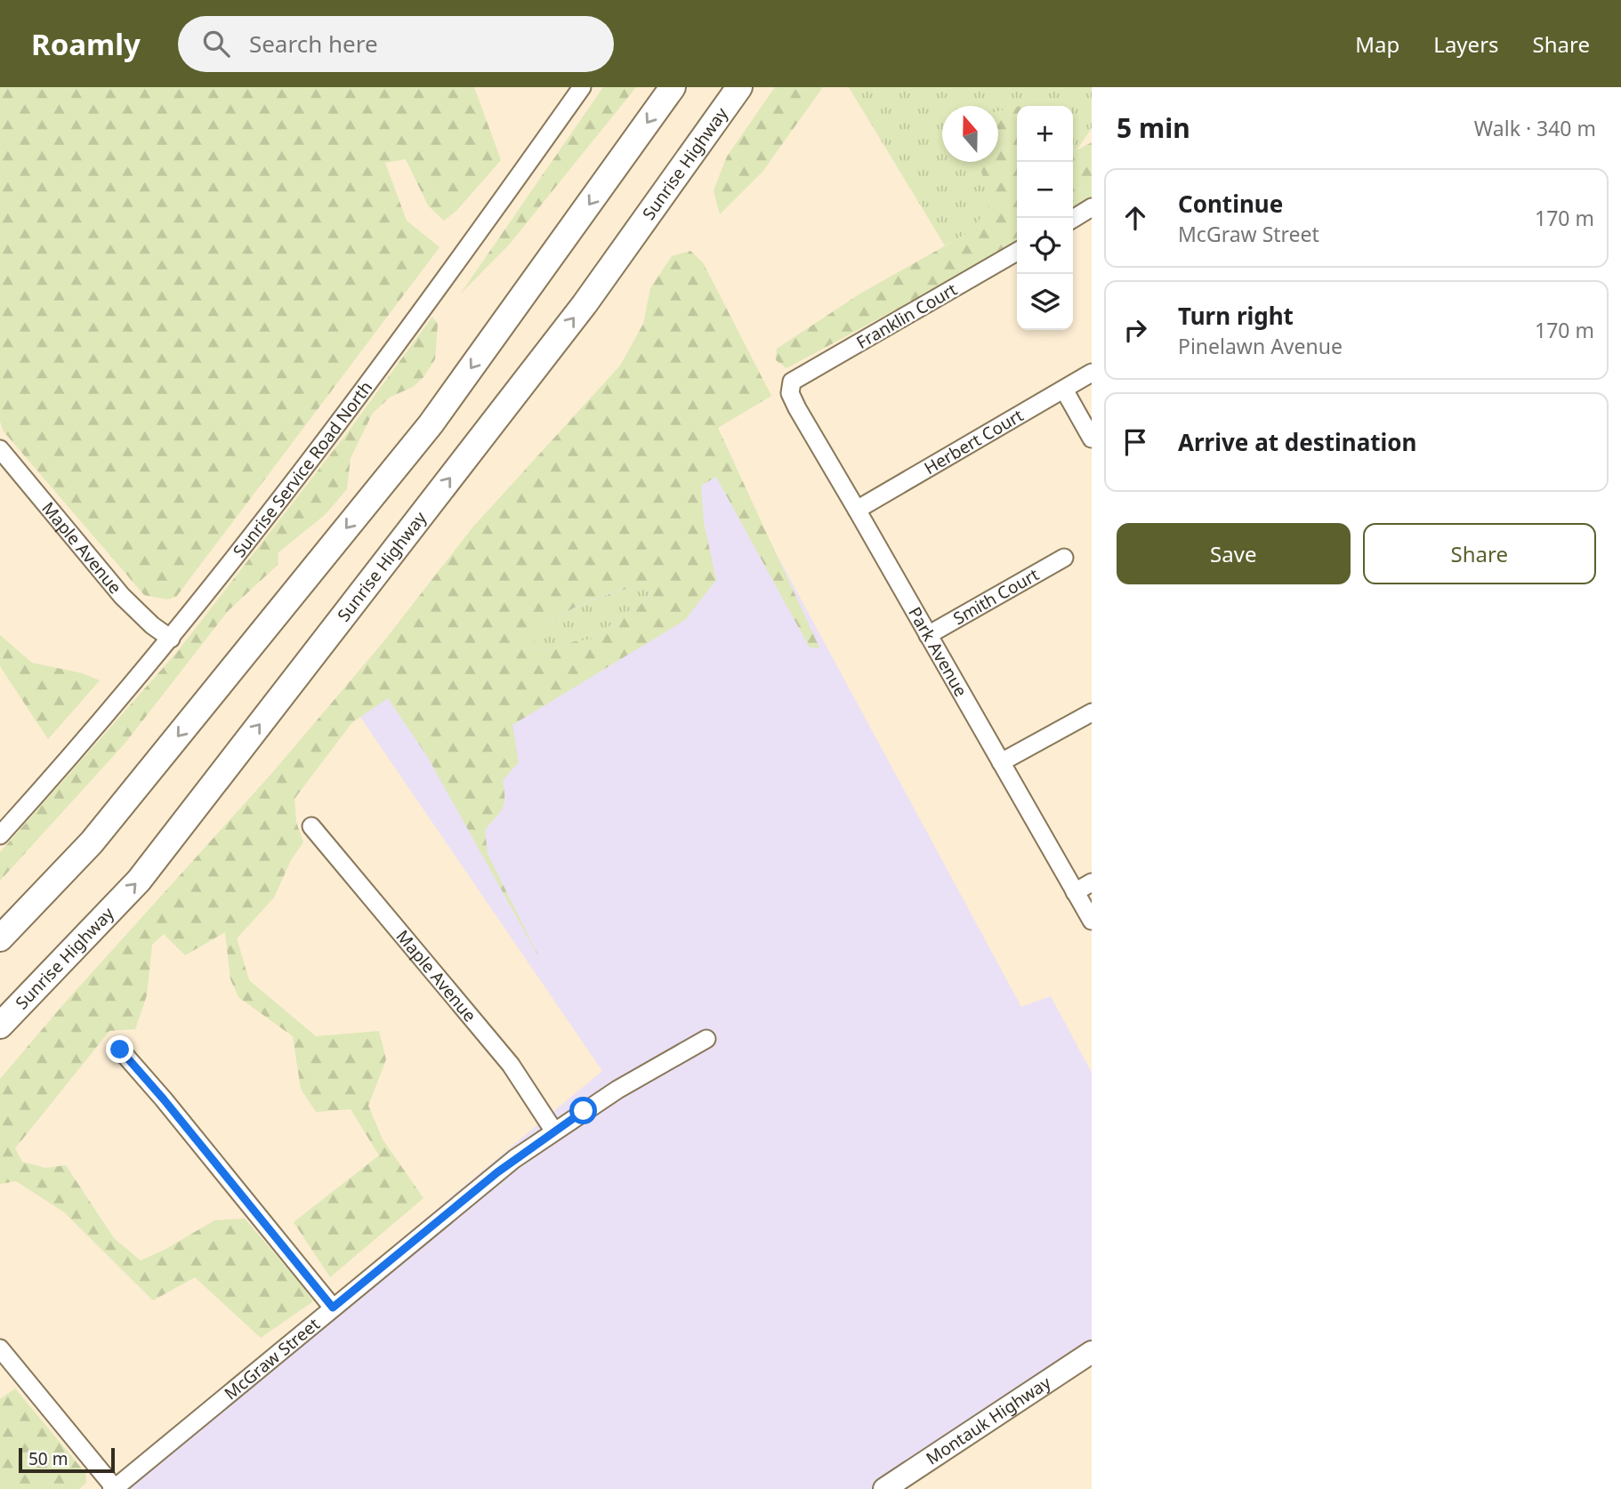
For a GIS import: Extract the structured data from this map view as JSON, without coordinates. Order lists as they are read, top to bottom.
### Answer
{
  "streets": {
    "highway": ["Sunrise Highway"],
    "main road": ["Montauk Highway"],
    "street": [
      "Franklin Court",
      "Herbert Court",
      "Sunrise Service Road North",
      "Maple Avenue",
      "Smith Court",
      "Park Avenue",
      "McGraw Street"
    ]
  },
  "crossings": [
    ["Franklin Court", "Park Avenue"],
    ["Herbert Court", "Park Avenue"],
    ["Sunrise Service Road North", "Maple Avenue"],
    ["Maple Avenue", "McGraw Street"],
    ["Smith Court", "Park Avenue"]
  ],
  "scale_bar": "50 m",
  "north": "top",
  "page": {
    "header": "Roamly",
    "search": "Search here",
    "nav": ["Map", "Layers", "Share"],
    "heading": ["5 min", "Walk · 340 m"],
    "map_buttons": ["+", "−"],
    "list": [
      ["Continue", "McGraw Street", "170 m"],
      ["Turn right", "Pinelawn Avenue", "170 m"],
      "Arrive at destination"
    ],
    "buttons": ["Save", "Share"],
    "scale": "50 m"
  }
}
